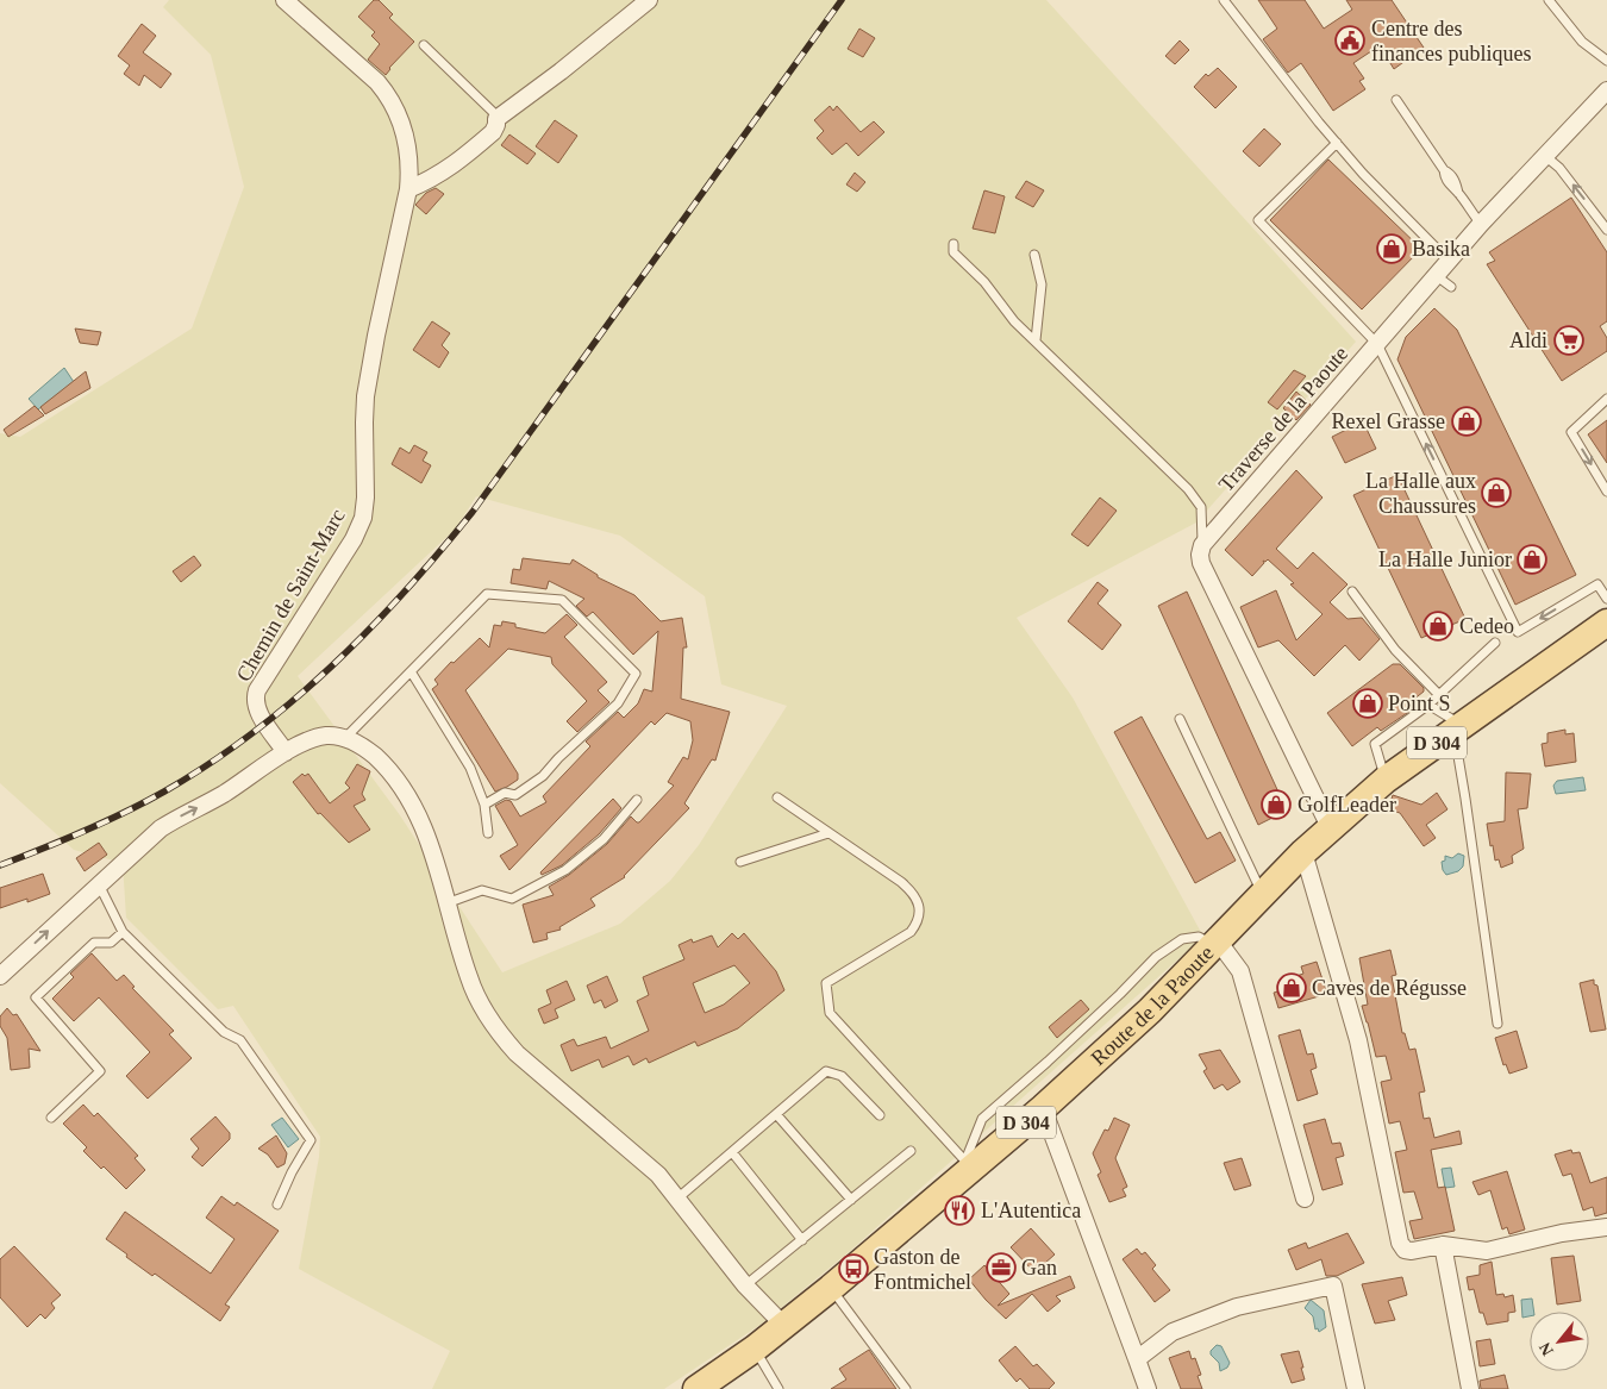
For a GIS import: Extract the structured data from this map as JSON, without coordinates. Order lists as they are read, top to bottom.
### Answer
{
  "streets": {
    "main road": ["D 304", "Route de la Paoute"],
    "street": ["Traverse de la Paoute", "Chemin de Saint-Marc"]
  },
  "places": {
    "public building": ["Centre des finances publiques"],
    "shop": [
      "Basika",
      "Rexel Grasse",
      "La Halle aux Chaussures",
      "La Halle Junior",
      "Cedeo",
      "Point S",
      "GolfLeader",
      "Caves de Régusse"
    ],
    "supermarket": ["Aldi"],
    "restaurant": ["L'Autentica"],
    "office": ["Gan"],
    "bus stop": ["Gaston de Fontmichel"]
  },
  "north": "bottom left"
}
